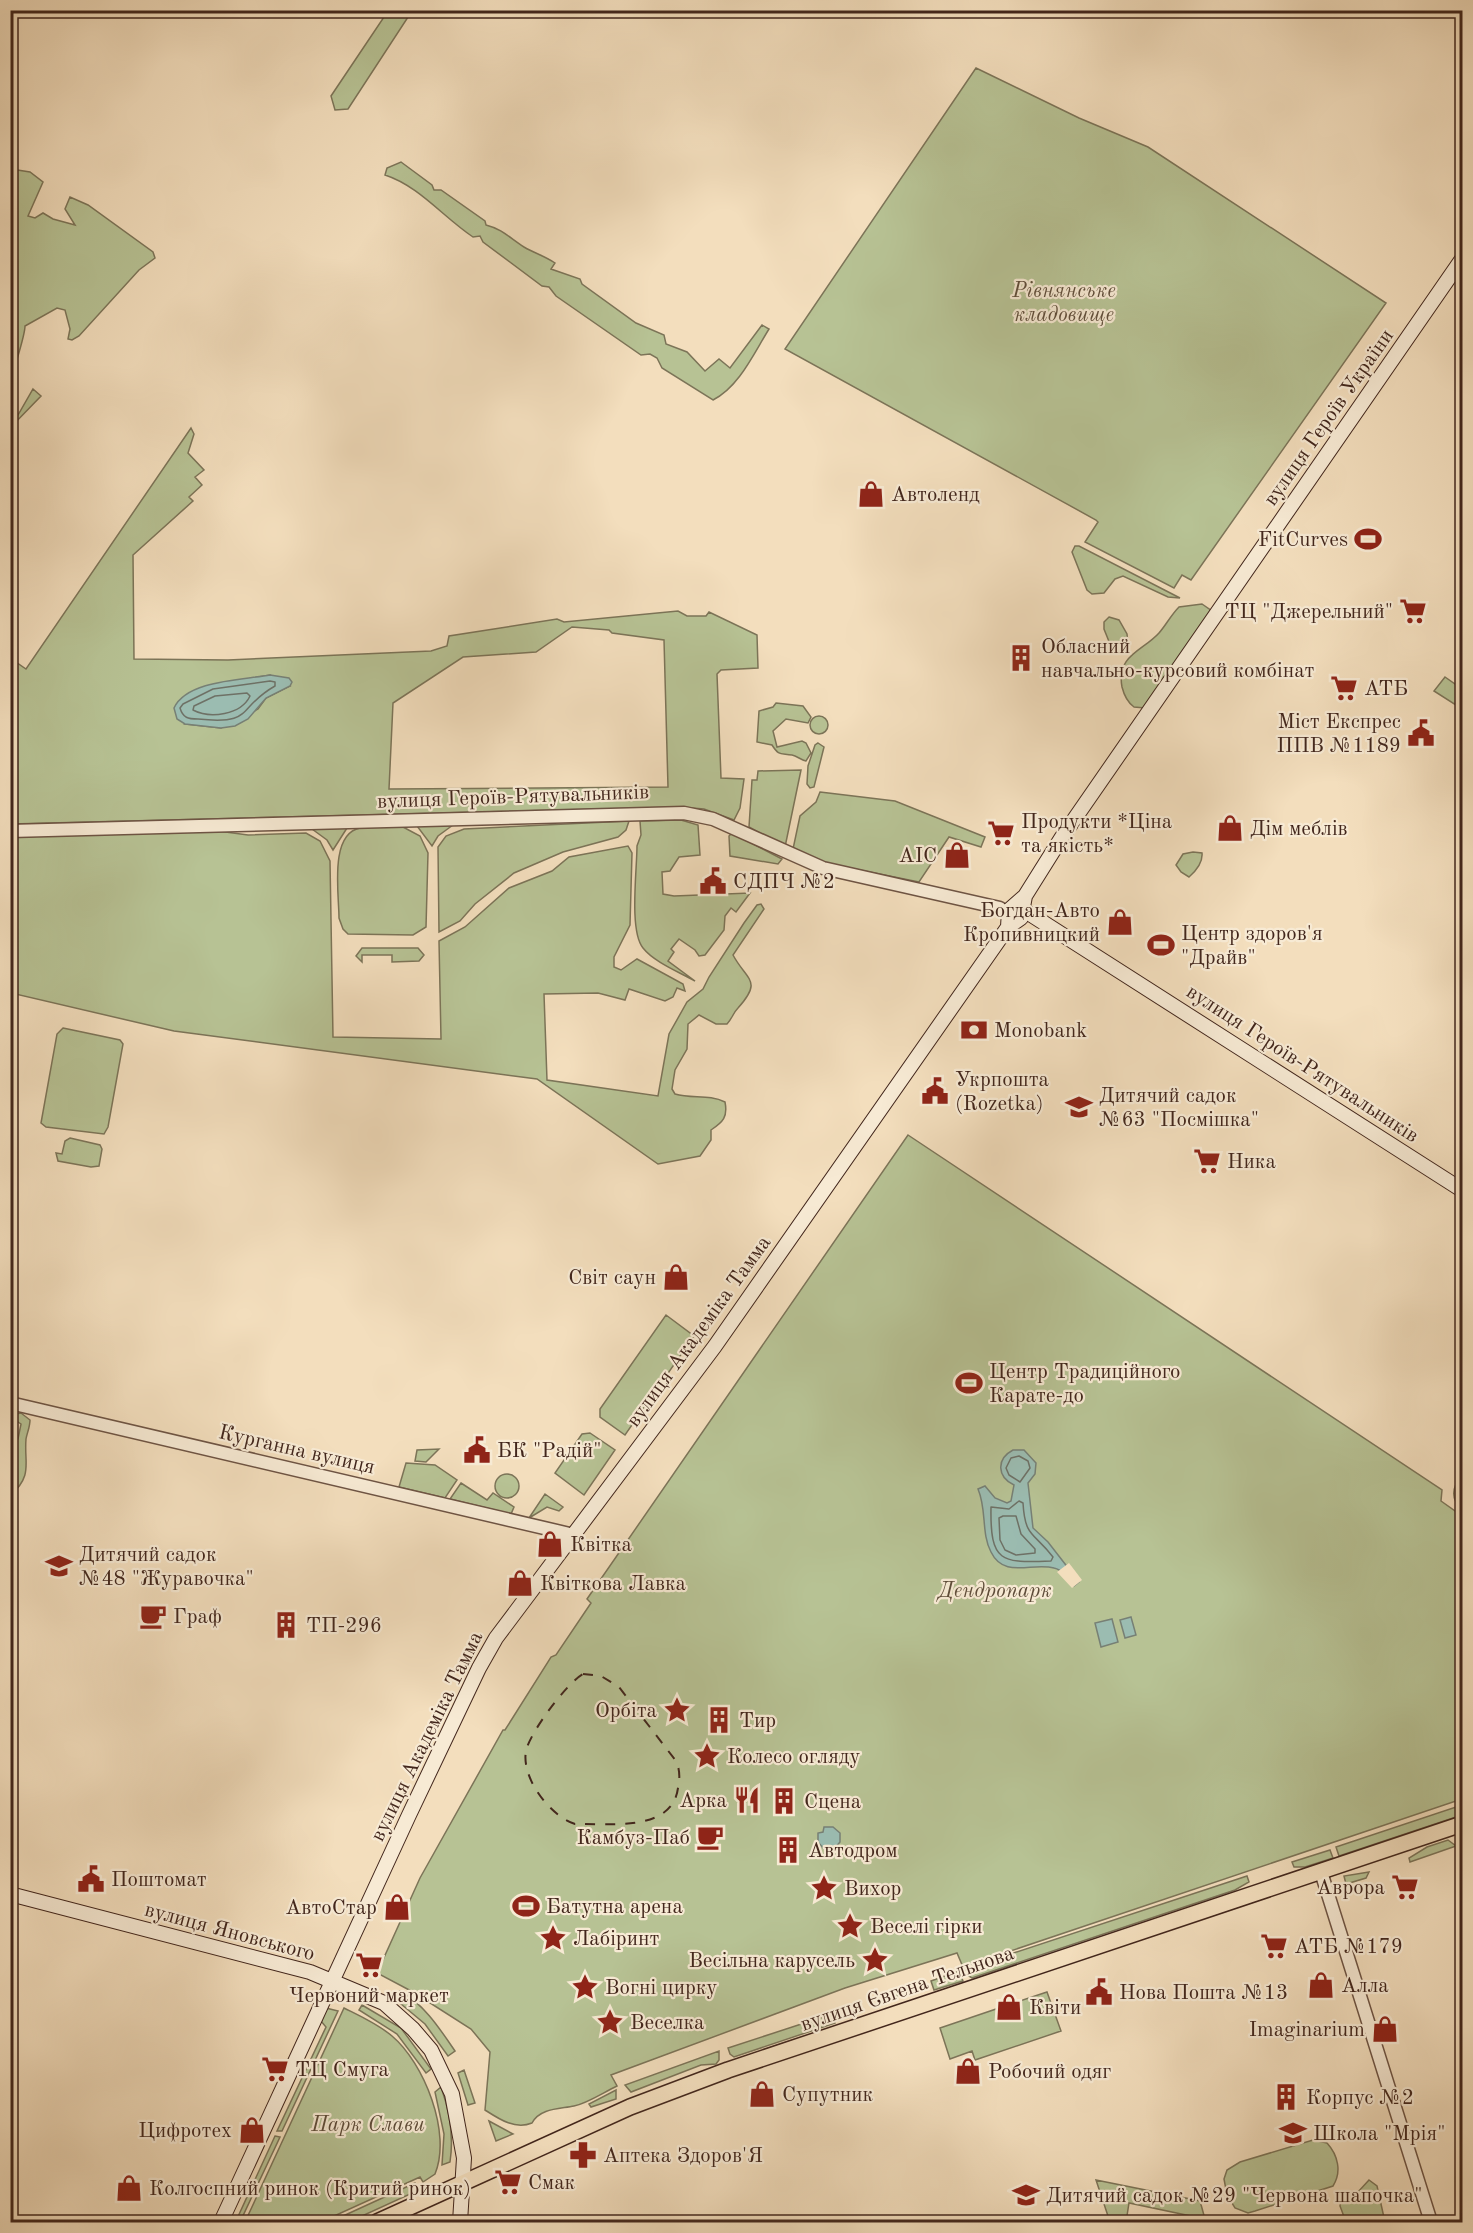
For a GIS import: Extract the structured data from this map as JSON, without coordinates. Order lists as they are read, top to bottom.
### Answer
{
  "streets": {
    "main road": [
      "вулиця Героїв України",
      "вулиця Героїв-Рятувальників",
      "вулиця Академіка Тамма",
      "вулиця Яновського",
      "вулиця Євгена Тельнова"
    ],
    "street": ["Курганна вулиця"]
  },
  "crossings": [
    ["вулиця Героїв України", "вулиця Героїв-Рятувальників"],
    ["вулиця Героїв України", "вулиця Академіка Тамма"],
    ["вулиця Героїв-Рятувальників", "вулиця Академіка Тамма"],
    ["вулиця Академіка Тамма", "Курганна вулиця"],
    ["вулиця Академіка Тамма", "вулиця Яновського"],
    ["вулиця Яновського", "вулиця Євгена Тельнова"]
  ],
  "parks": ["Рівнянське кладовище", "Дендропарк", "Парк Слави"],
  "places": {
    "shop": [
      "Автоленд",
      "Дім меблів",
      "АІС",
      "Богдан-Авто Кропивницкий",
      "Світ саун",
      "Квітка",
      "Квіткова Лавка",
      "АвтоСтар",
      "Алла",
      "Квіти",
      "Imaginarium",
      "Робочий одяг",
      "Супутник",
      "Цифротех",
      "Колгоспний ринок (Критий ринок)"
    ],
    "sports": [
      "FitCurves",
      "Центр здоров'я \"Драйв\"",
      "Центр Традиційного Карате-до",
      "Батутна арена"
    ],
    "supermarket": [
      "ТЦ \"Джерельний\"",
      "АТБ",
      "Продукти *Ціна та якість*",
      "Ника",
      "Аврора",
      "АТБ №179",
      "Червоний маркет",
      "ТЦ Смуга",
      "Смак"
    ],
    "building": [
      "Обласний навчально-курсовий комбінат",
      "ТП-296",
      "Тир",
      "Сцена",
      "Автодром",
      "Корпус №2"
    ],
    "public building": [
      "Міст Експрес ППВ №1189",
      "СДПЧ №2",
      "Укрпошта (Rozetka)",
      "БК \"Радій\"",
      "Поштомат",
      "Нова Пошта №13"
    ],
    "bank": ["Monobank"],
    "school or university": [
      "Дитячий садок №63 \"Посмішка\"",
      "Дитячий садок №48 \"Журавочка\"",
      "Школа \"Мрія\"",
      "Дитячий садок №29 \"Червона шапочка\""
    ],
    "cafe": ["Граф", "Камбуз-Паб"],
    "place": [
      "Орбіта",
      "Колесо огляду",
      "Вихор",
      "Веселі гірки",
      "Лабіринт",
      "Весільна карусель",
      "Вогні цирку",
      "Веселка"
    ],
    "restaurant": ["Арка"],
    "pharmacy": ["Аптека Здоров'Я"]
  }
}
